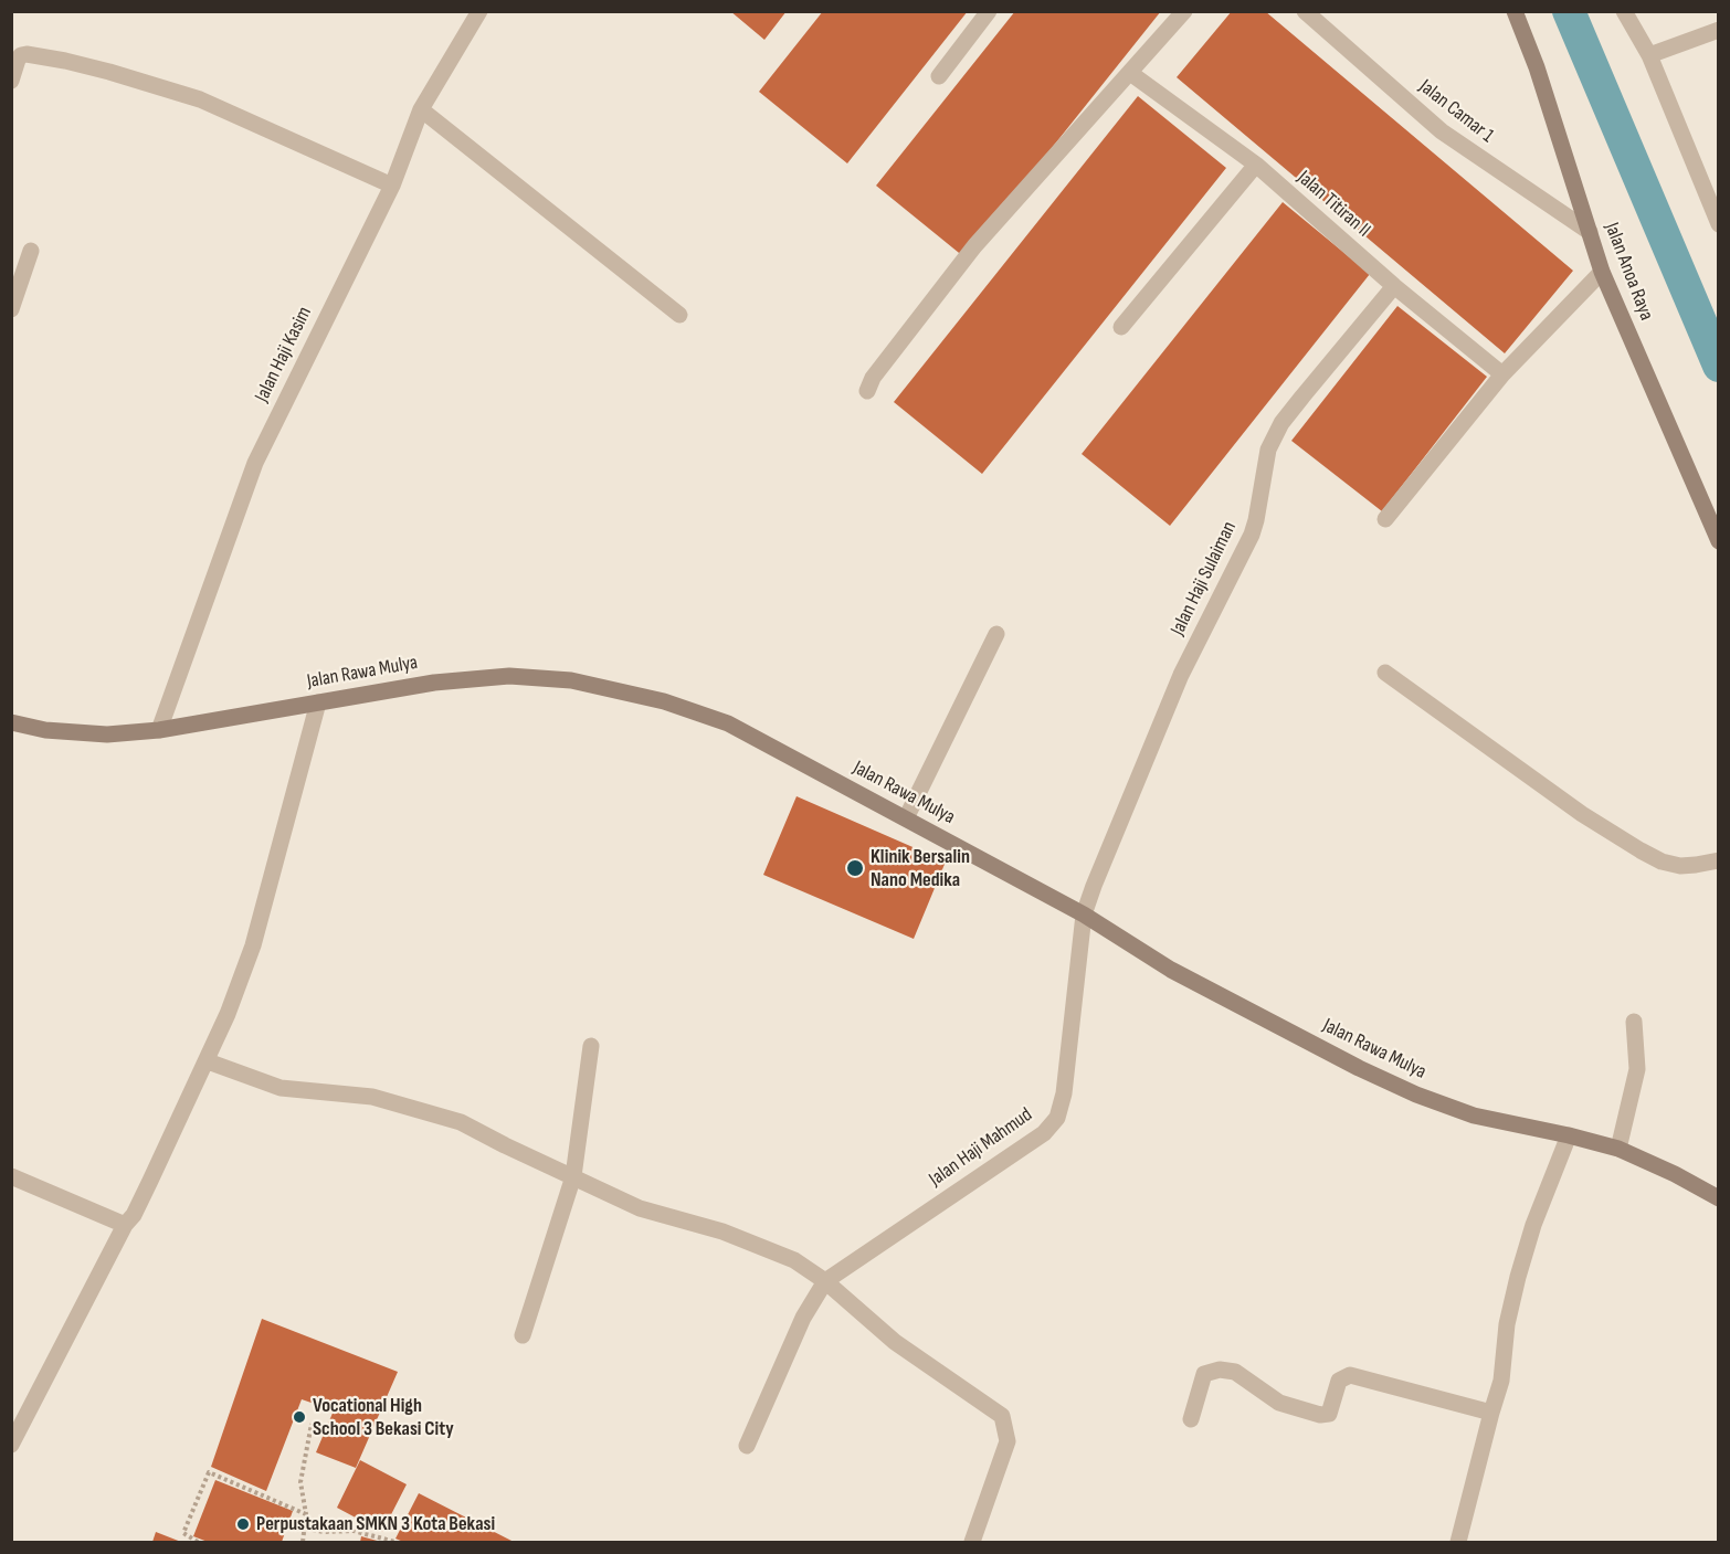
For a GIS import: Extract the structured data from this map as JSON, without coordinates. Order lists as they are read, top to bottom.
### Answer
{
  "streets": {
    "main road": ["Jalan Anoa Raya", "Jalan Rawa Mulya"],
    "street": [
      "Jalan Camar 1",
      "Jalan Titiran II",
      "Jalan Haji Kasim",
      "Jalan Haji Sulaiman",
      "Jalan Haji Mahmud"
    ]
  },
  "crossings": [
    ["Jalan Camar 1", "Jalan Anoa Raya"],
    ["Jalan Titiran II", "Jalan Haji Sulaiman"],
    ["Jalan Haji Kasim", "Jalan Rawa Mulya"],
    ["Jalan Haji Sulaiman", "Jalan Rawa Mulya"],
    ["Jalan Haji Sulaiman", "Jalan Haji Mahmud"],
    ["Jalan Rawa Mulya", "Jalan Haji Mahmud"]
  ],
  "places": ["Klinik Bersalin Nano Medika", "Vocational High School 3 Bekasi City", "Perpustakaan SMKN 3 Kota Bekasi"]
}
